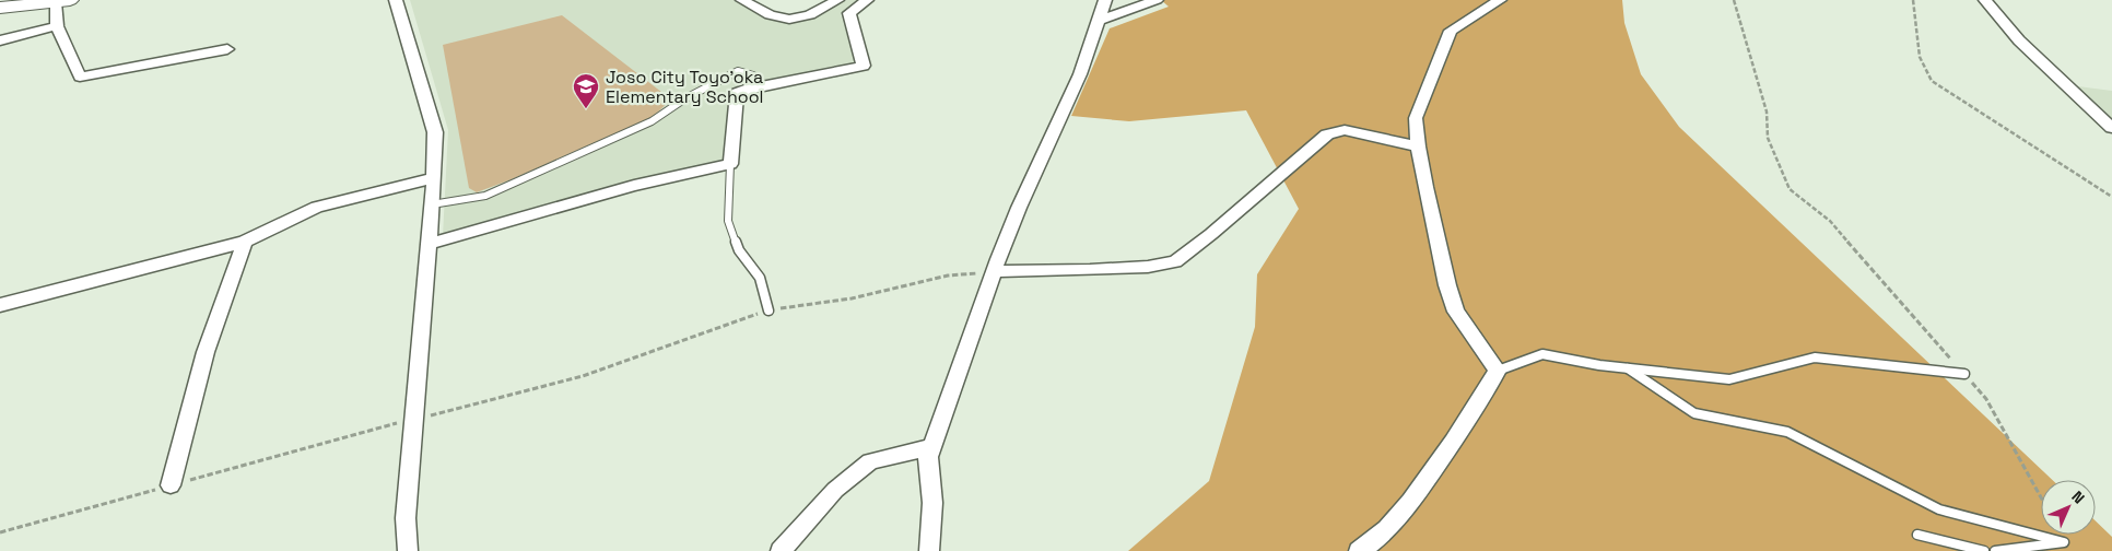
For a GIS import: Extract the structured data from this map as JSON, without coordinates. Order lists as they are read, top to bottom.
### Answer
{
  "places": {
    "school or university": ["Joso City Toyo'oka Elementary School"]
  },
  "north": "top right"
}
